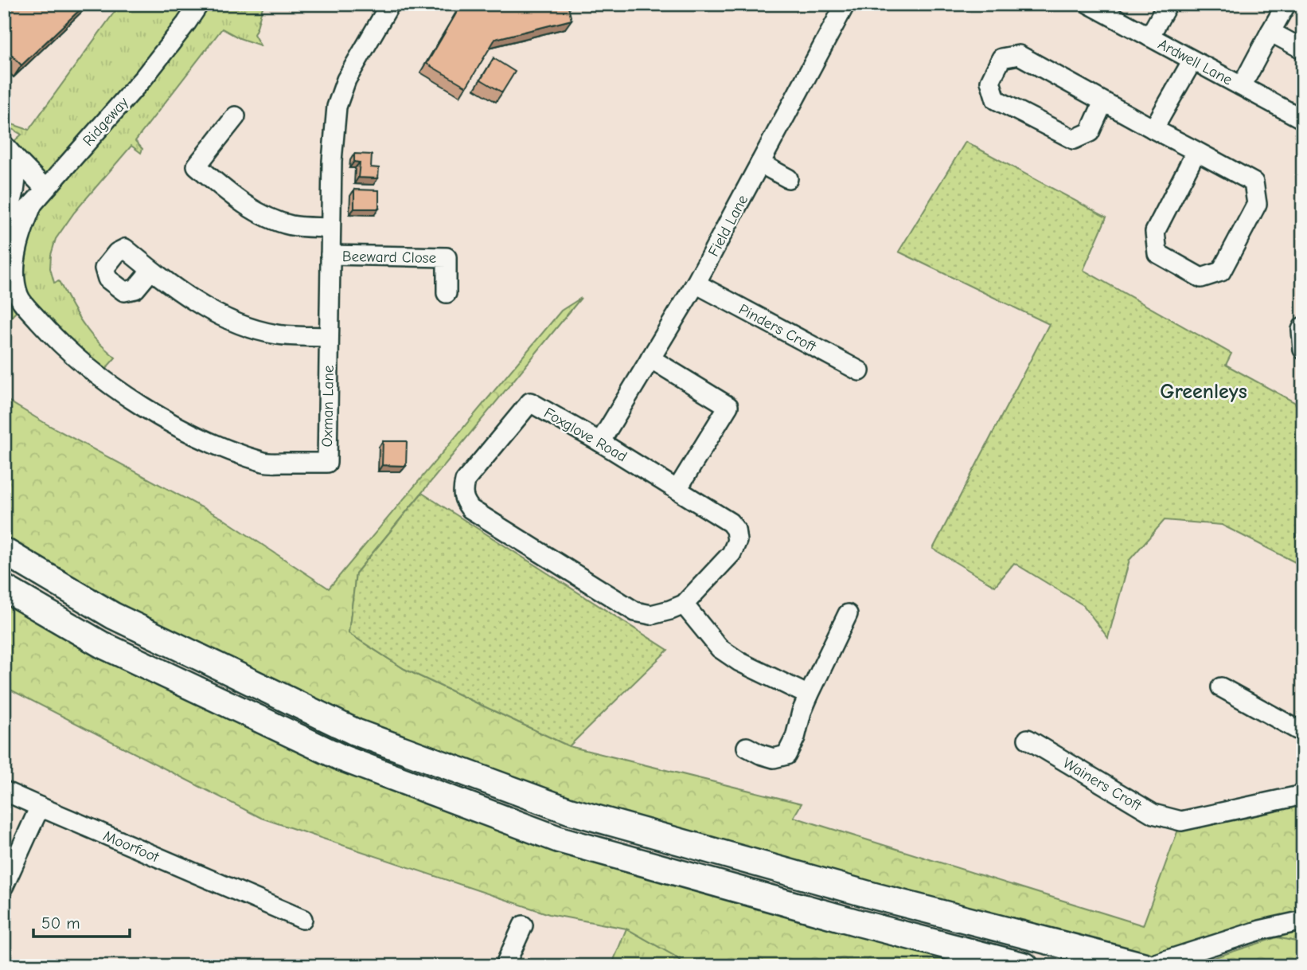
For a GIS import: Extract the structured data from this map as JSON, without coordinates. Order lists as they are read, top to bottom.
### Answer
{
  "streets": {
    "street": [
      "Ardwell Lane",
      "Ridgeway",
      "Field Lane",
      "Beeward Close",
      "Pinders Croft",
      "Oxman Lane",
      "Foxglove Road",
      "Wainers Croft",
      "Moorfoot"
    ]
  },
  "crossings": [
    ["Field Lane", "Pinders Croft"],
    ["Field Lane", "Foxglove Road"],
    ["Beeward Close", "Oxman Lane"]
  ],
  "districts": ["Greenleys"],
  "scale_bar": "50 m"
}
